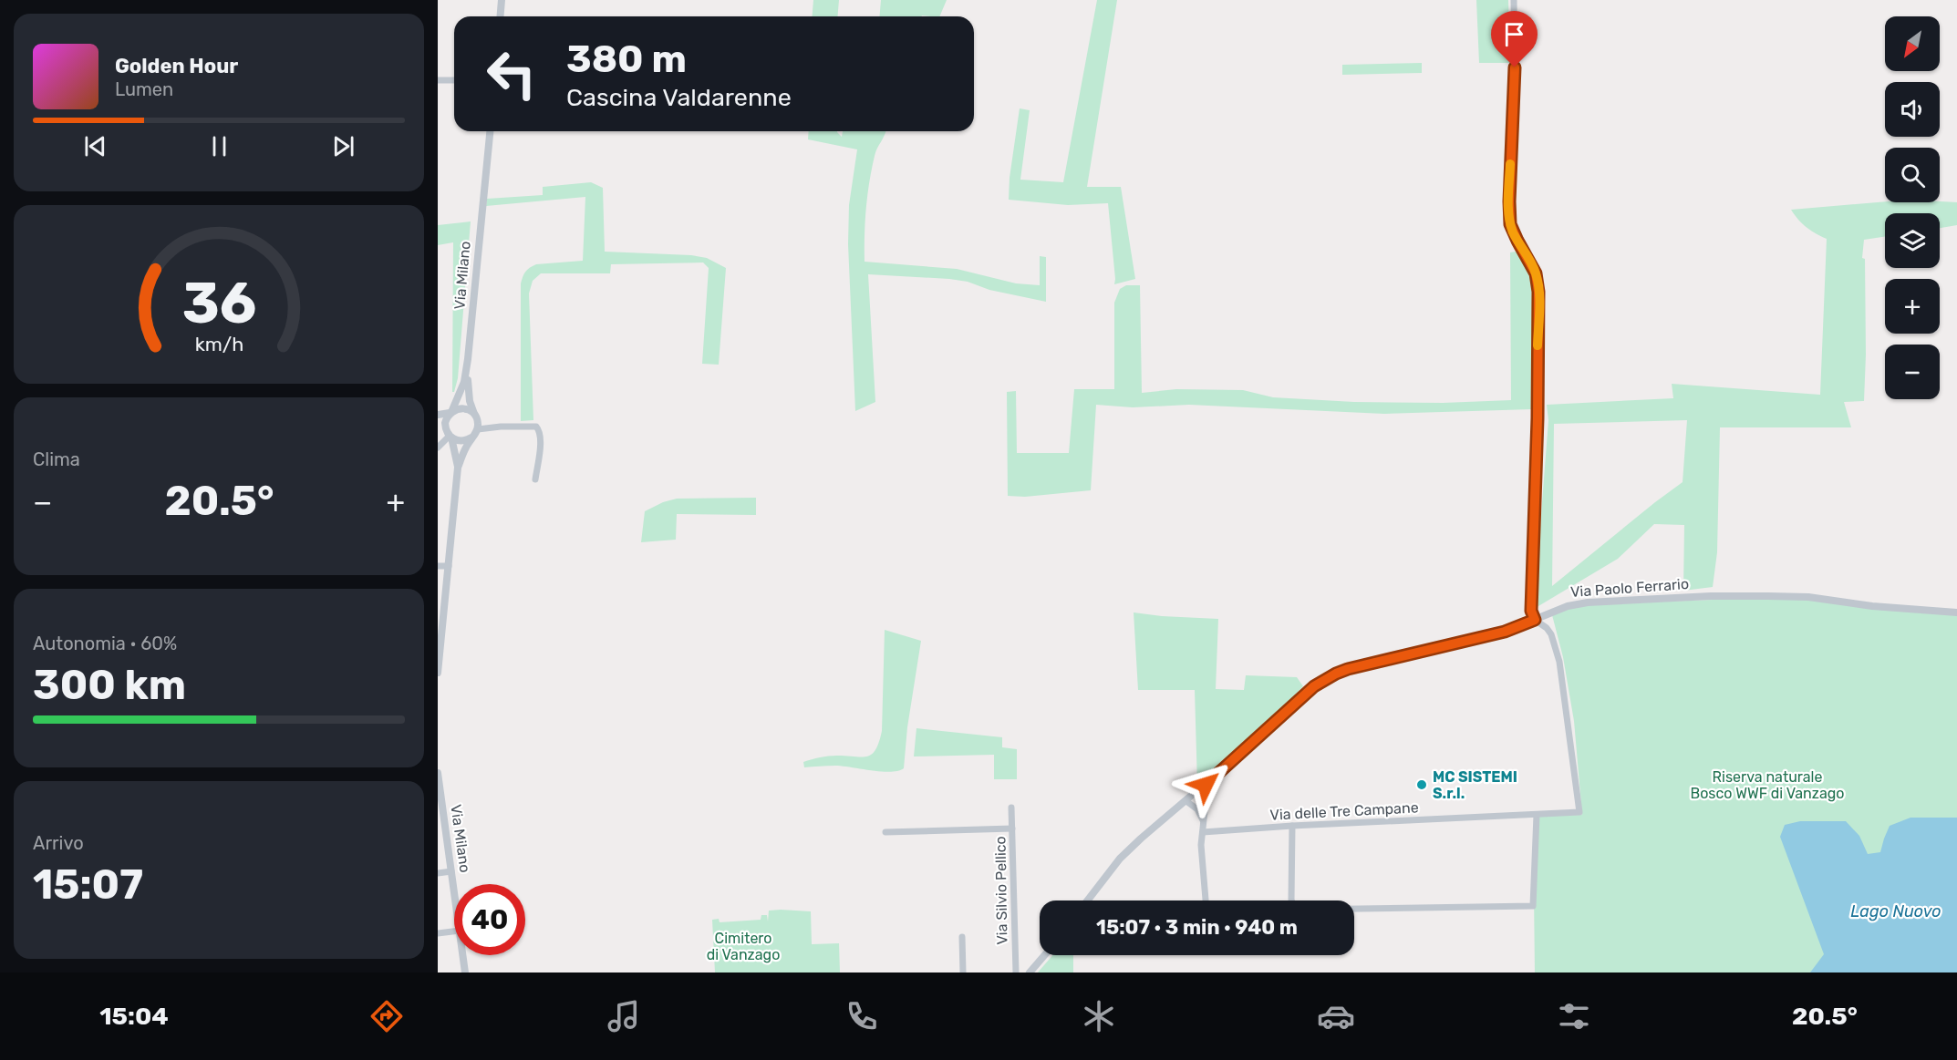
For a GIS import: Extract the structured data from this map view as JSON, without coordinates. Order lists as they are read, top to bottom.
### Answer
{
  "streets": {
    "street": [
      "Via Milano",
      "Via Paolo Ferrario",
      "Via delle Tre Campane",
      "Via Silvio Pellico"
    ]
  },
  "crossings": [
    ["Via Paolo Ferrario", "Via delle Tre Campane"]
  ],
  "water": ["Lago Nuovo"],
  "parks": ["Riserva naturale Bosco WWF di Vanzago", "Cimitero di Vanzago"],
  "places": ["MC SISTEMI S.r.l."],
  "north": "bottom left",
  "page": {
    "map_buttons": ["+", "−"],
    "turn": ["380 m", "Cascina Valdarenne"],
    "song": ["Golden Hour", "Lumen"],
    "tile": [
      "Clima",
      ["Autonomia · 60%", "300 km"],
      ["Arrivo", "15:07"]
    ],
    "heat": ["−", "20.5°", "+"],
    "limit": "40",
    "trip": "15:07 · 3 min · 940 m",
    "tabs": ["15:04", "20.5°"],
    "gauge": ["36", "km/h"]
  }
}
